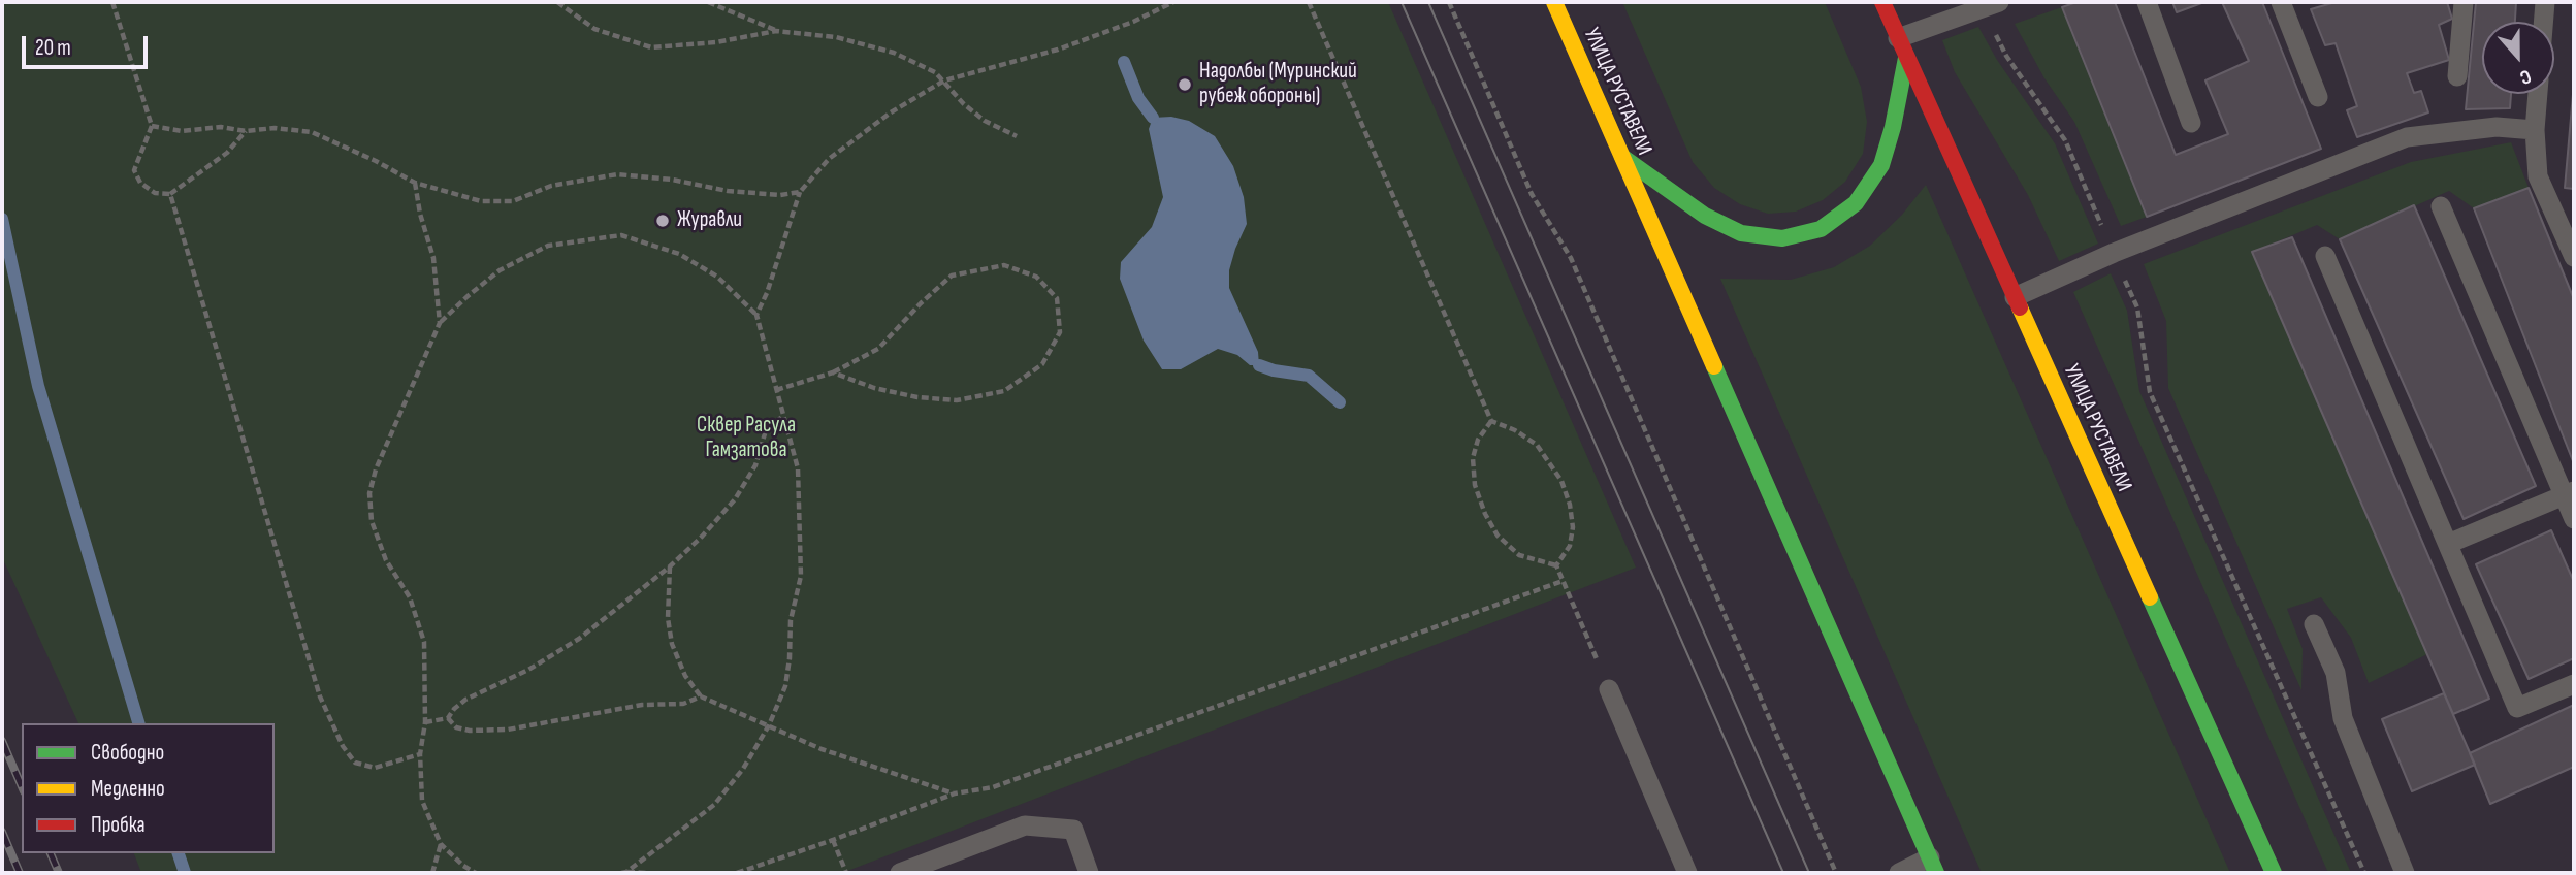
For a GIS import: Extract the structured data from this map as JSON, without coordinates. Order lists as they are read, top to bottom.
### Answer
{
  "streets": {
    "main road": ["УЛИЦА РУСТАВЕЛИ"]
  },
  "parks": ["Сквер Расула Гамзатова"],
  "places": ["Надолбы (Муринский рубеж обороны)", "Журавли"],
  "legend": ["Свободно", "Медленно", "Пробка"],
  "scale_bar": "20 m",
  "north": "bottom"
}
